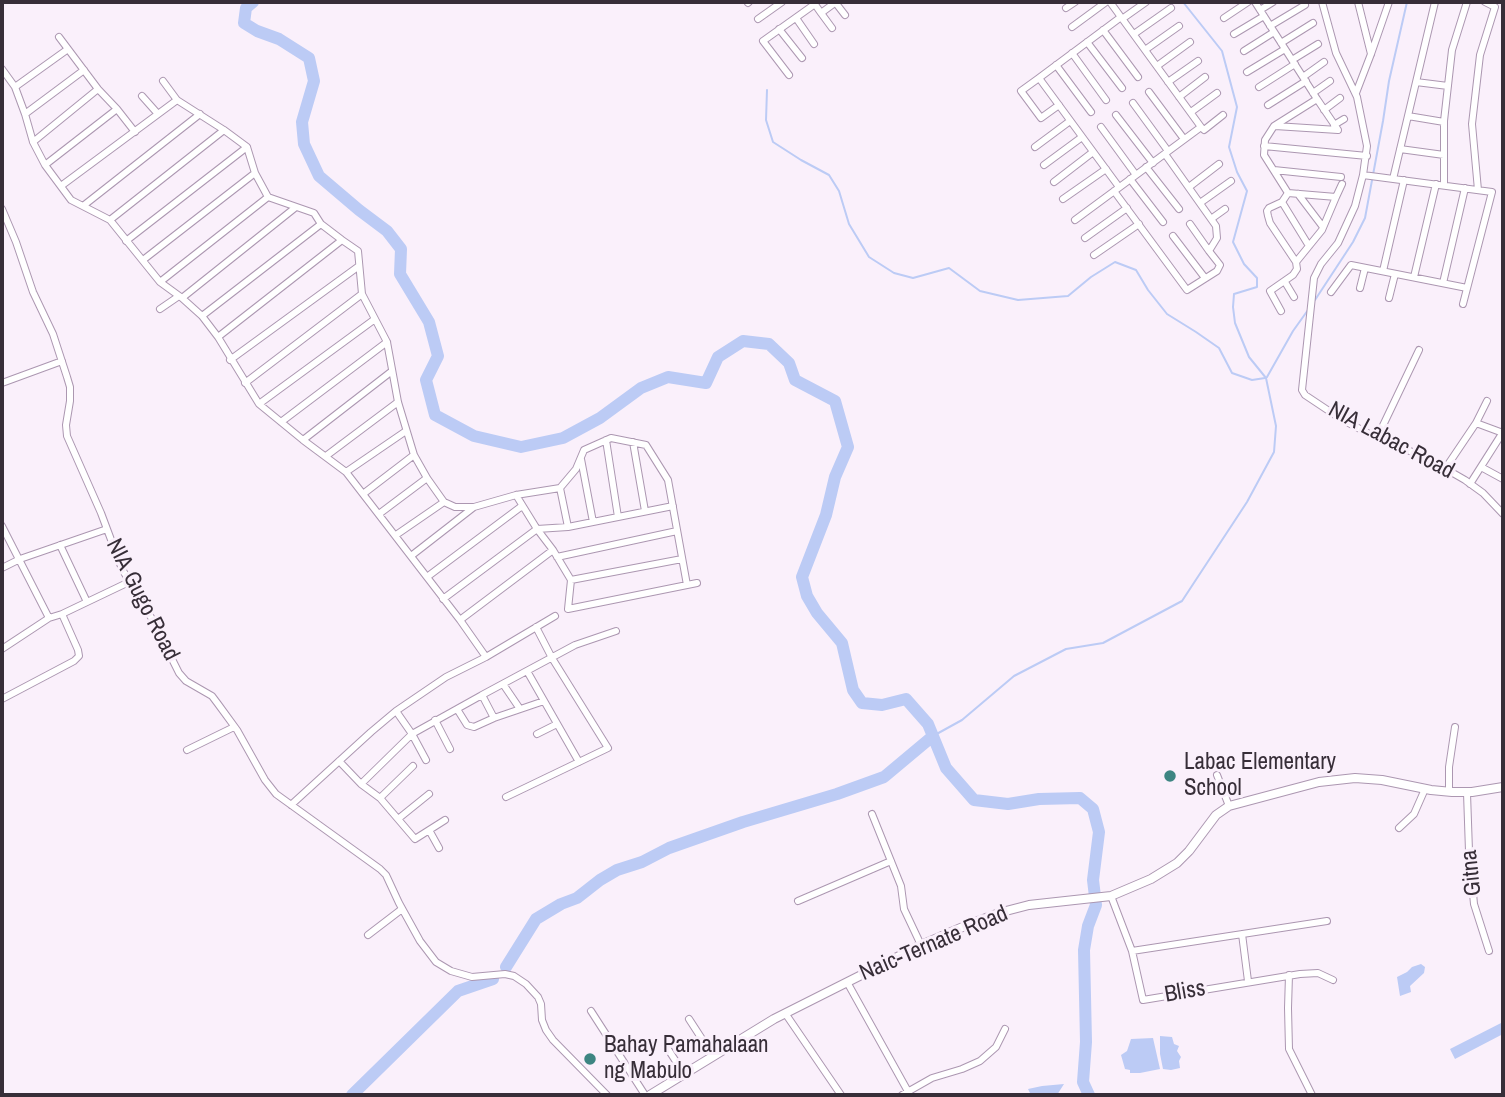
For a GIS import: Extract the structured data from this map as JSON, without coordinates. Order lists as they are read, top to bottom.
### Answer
{
  "streets": {
    "main road": ["Naic-Ternate Road"],
    "street": [
      "NIA Labac Road",
      "NIA Gugo Road",
      "Gitna",
      "Bliss"
    ]
  },
  "crossings": [
    ["Gitna", "Naic-Ternate Road"],
    ["Naic-Ternate Road", "Bliss"]
  ],
  "places": ["Labac Elementary School", "Bahay Pamahalaan ng Mabulo"]
}
